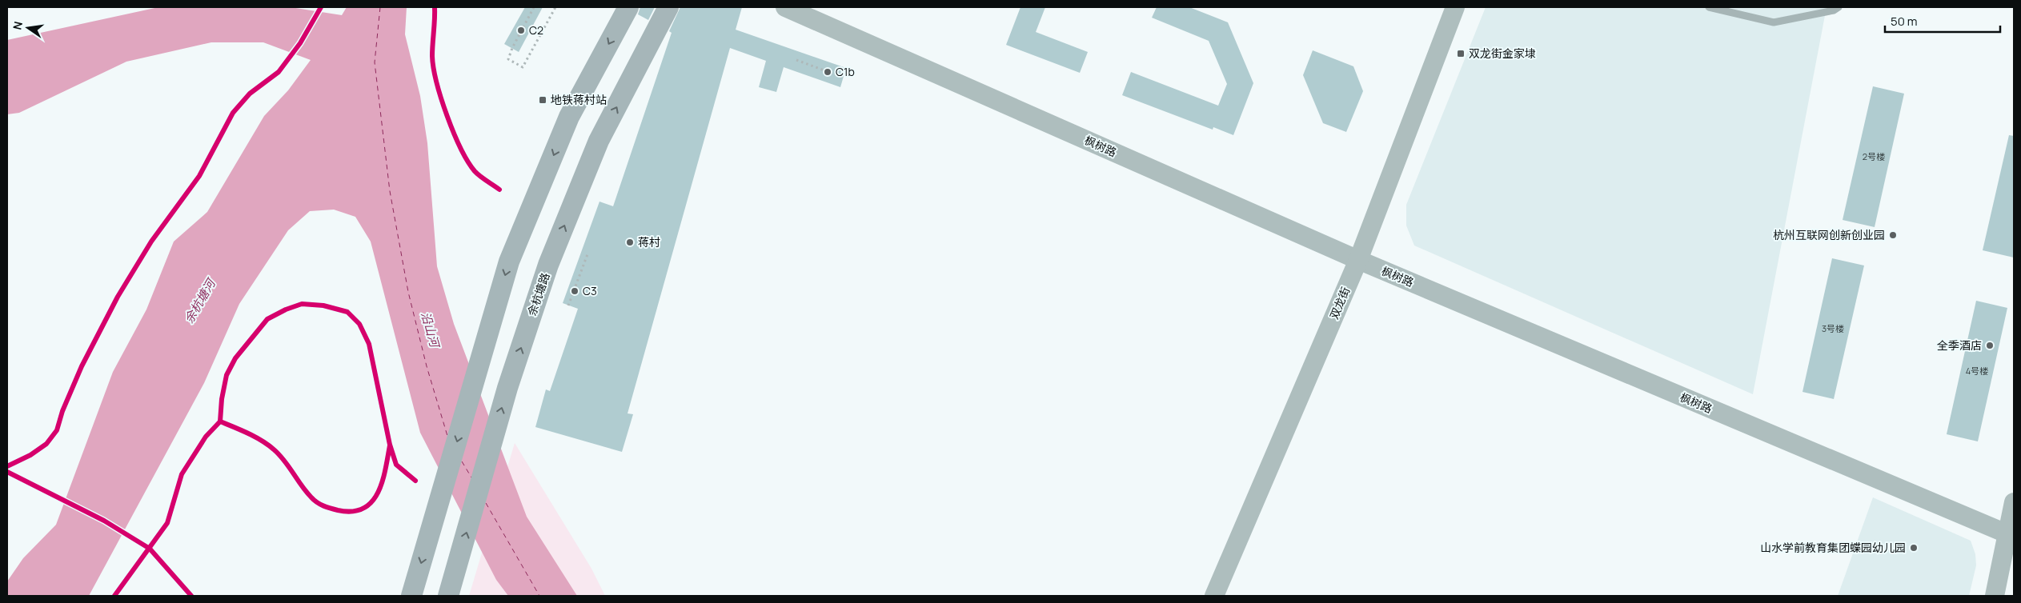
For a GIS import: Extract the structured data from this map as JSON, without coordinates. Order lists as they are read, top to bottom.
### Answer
{
  "streets": {
    "main road": ["余杭塘路"],
    "street": ["枫树路", "双龙街"]
  },
  "crossings": [
    ["枫树路", "双龙街"]
  ],
  "water": ["余杭塘河", "沿山河"],
  "places": {
    "other": [
      "C2",
      "C1b",
      "杭州互联网创新创业园",
      "蒋村",
      "C3",
      "全季酒店",
      "山水学前教育集团蝶园幼儿园"
    ],
    "transit": ["双龙街金家埭", "地铁蒋村站"]
  },
  "house_numbers": ["2号楼", "3号楼", "4号楼"],
  "scale_bar": "50 m",
  "north": "left"
}
